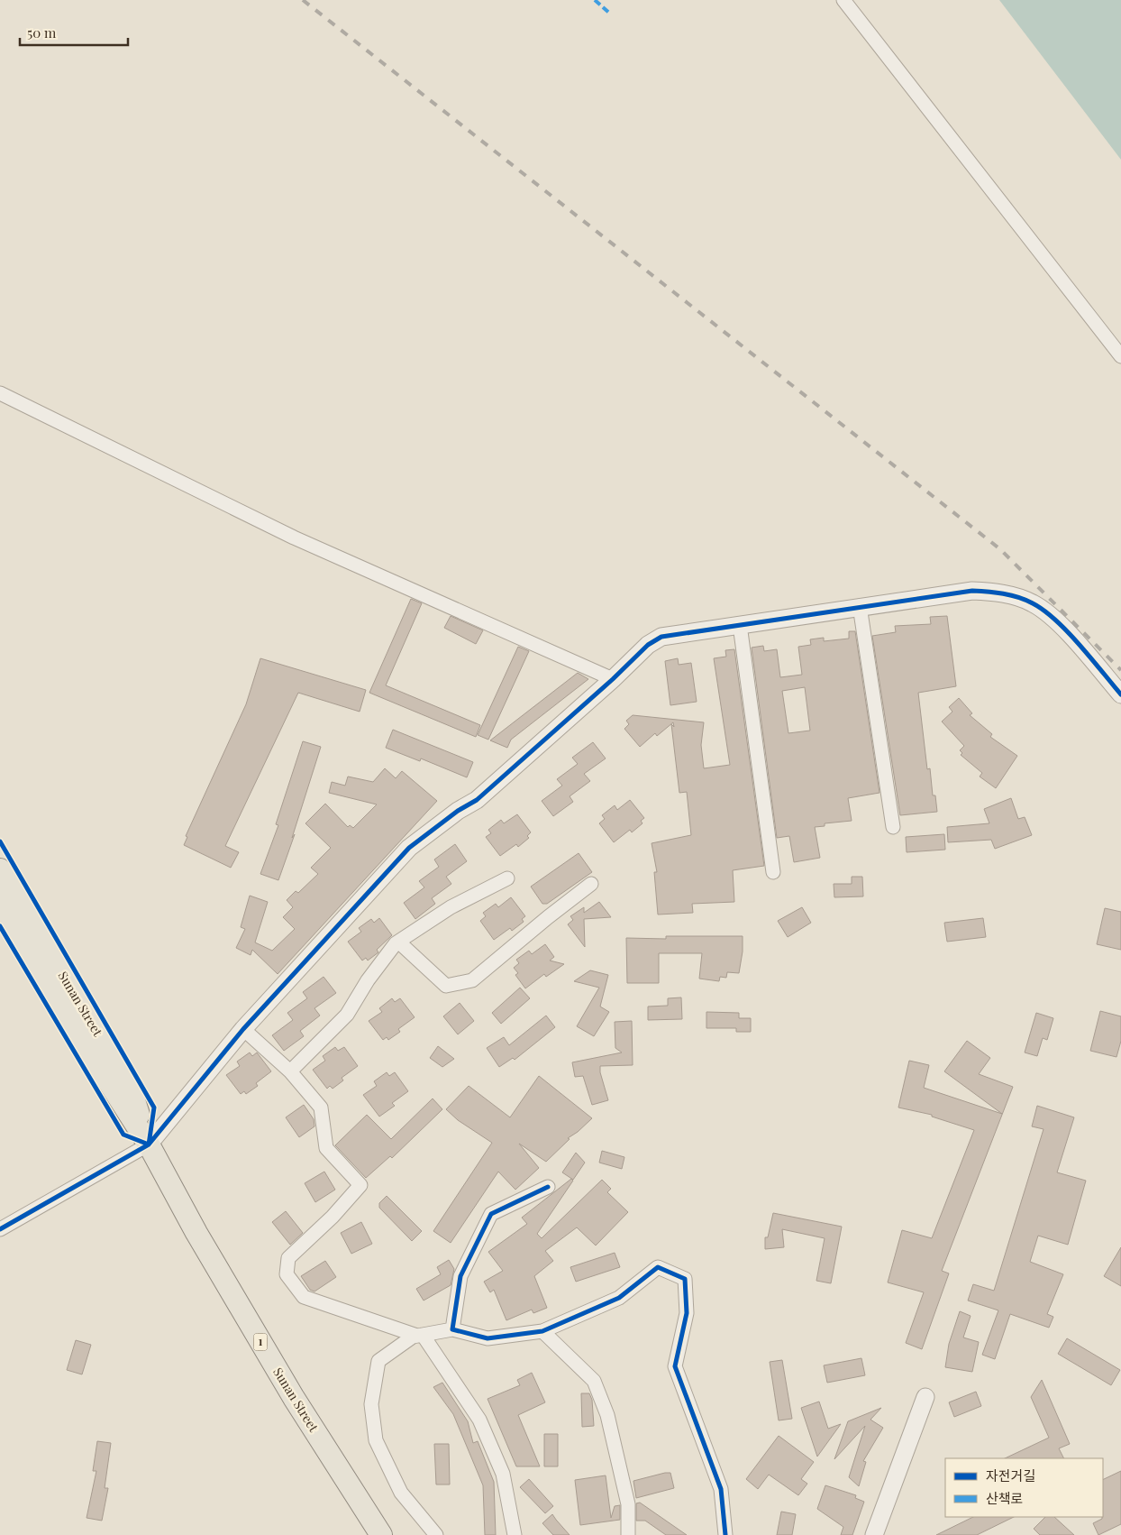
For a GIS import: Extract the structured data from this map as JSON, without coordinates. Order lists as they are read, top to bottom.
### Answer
{
  "streets": {
    "main road": ["Sunan Street", "1"]
  },
  "legend": ["자전거길", "산책로"],
  "scale_bar": "50 m"
}
